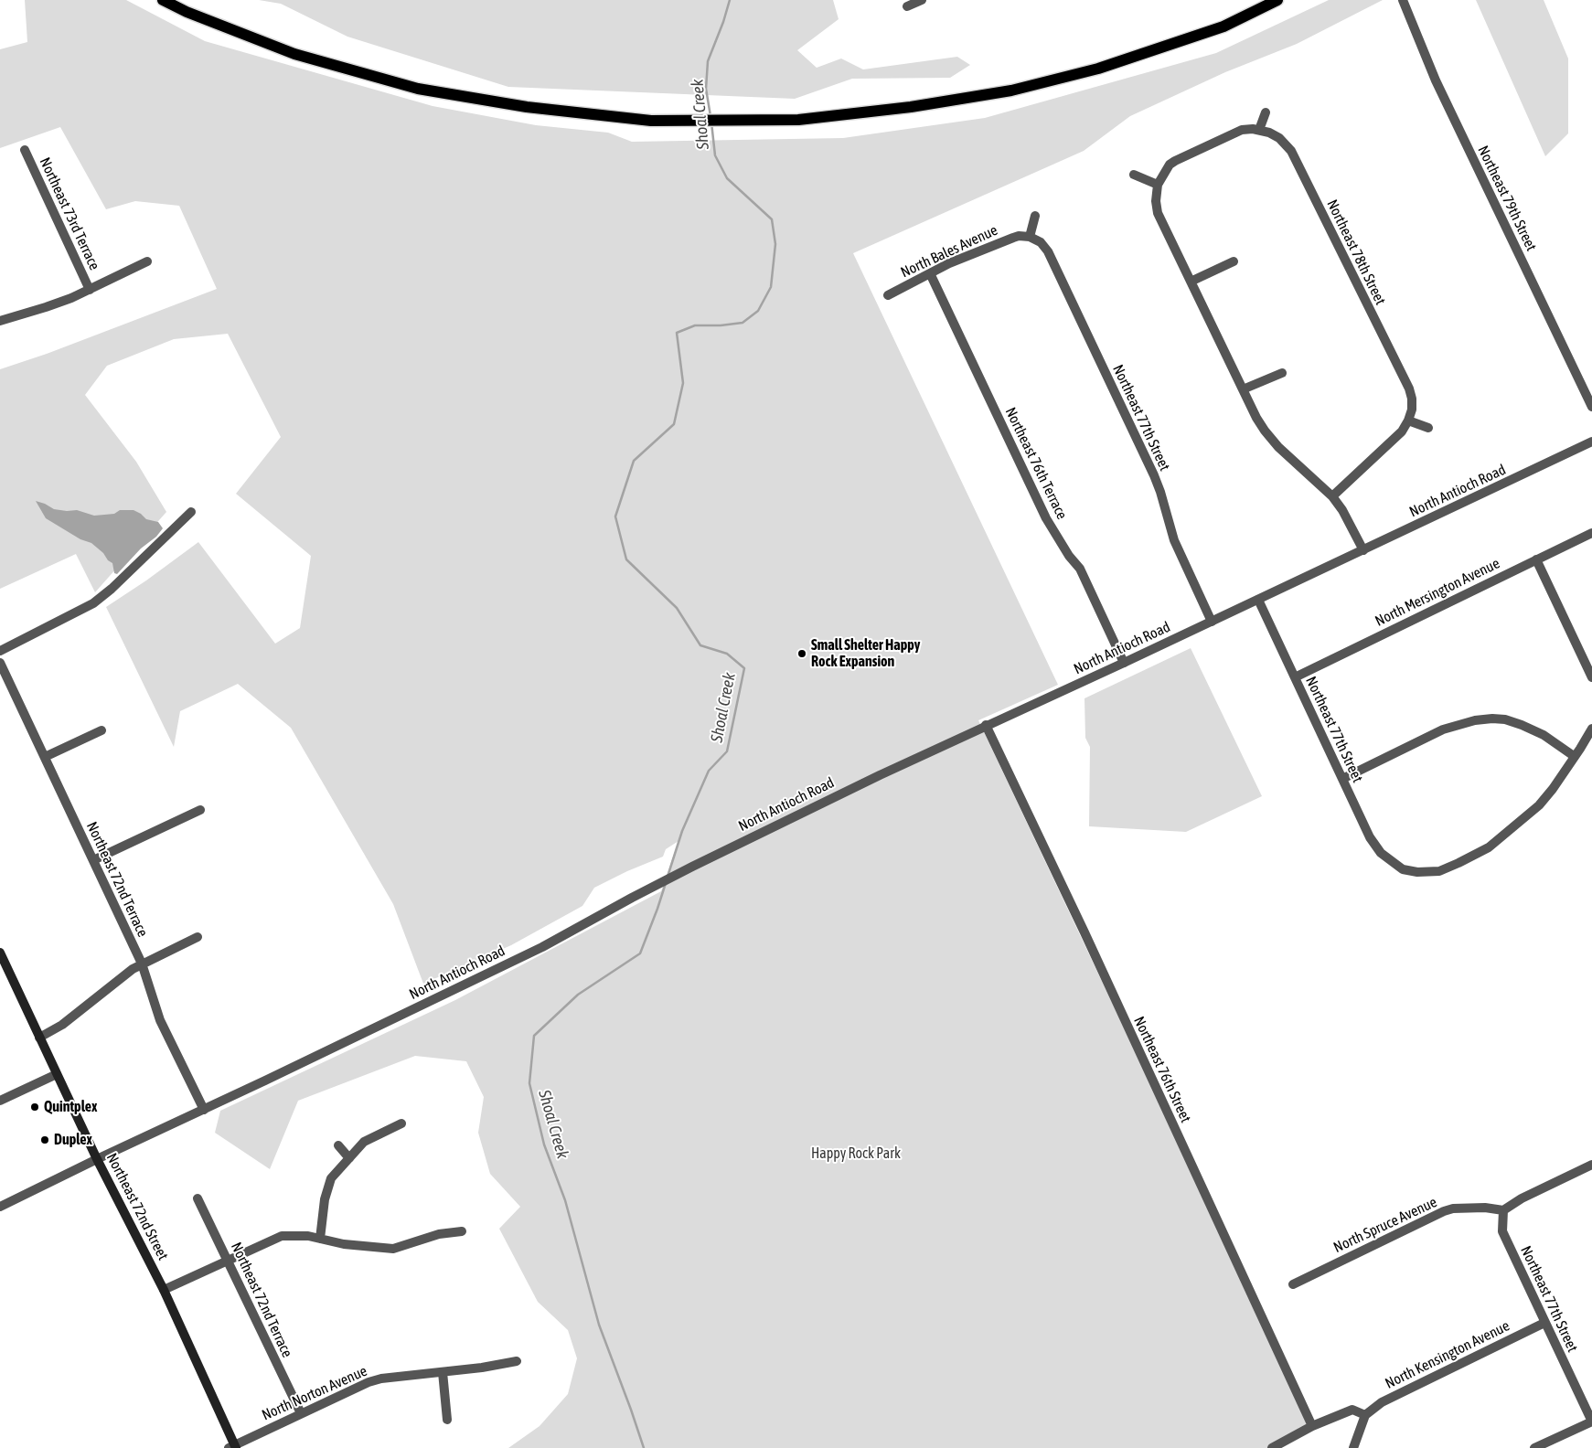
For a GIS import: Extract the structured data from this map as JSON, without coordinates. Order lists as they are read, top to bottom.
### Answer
{
  "streets": {
    "main road": ["Northeast 72nd Street"],
    "street": [
      "Northeast 79th Street",
      "Northeast 73rd Terrace",
      "North Bales Avenue",
      "Northeast 78th Street",
      "Northeast 77th Street",
      "Northeast 76th Terrace",
      "North Antioch Road",
      "North Mersington Avenue",
      "Northeast 72nd Terrace",
      "Northeast 76th Street",
      "North Spruce Avenue",
      "North Kensington Avenue",
      "North Norton Avenue"
    ]
  },
  "crossings": [
    ["North Bales Avenue", "Northeast 77th Street"],
    ["North Bales Avenue", "Northeast 76th Terrace"],
    ["Northeast 77th Street", "North Antioch Road"],
    ["Northeast 77th Street", "North Mersington Avenue"],
    ["Northeast 77th Street", "North Spruce Avenue"],
    ["Northeast 77th Street", "North Kensington Avenue"],
    ["Northeast 76th Terrace", "North Antioch Road"],
    ["North Antioch Road", "Northeast 72nd Terrace"],
    ["North Antioch Road", "Northeast 76th Street"],
    ["North Antioch Road", "Northeast 72nd Street"],
    ["Northeast 72nd Terrace", "North Norton Avenue"],
    ["Northeast 72nd Street", "North Norton Avenue"]
  ],
  "water": ["Shoal Creek"],
  "parks": ["Happy Rock Park"],
  "places": ["Small Shelter Happy Rock Expansion", "Quintplex", "Duplex"]
}
